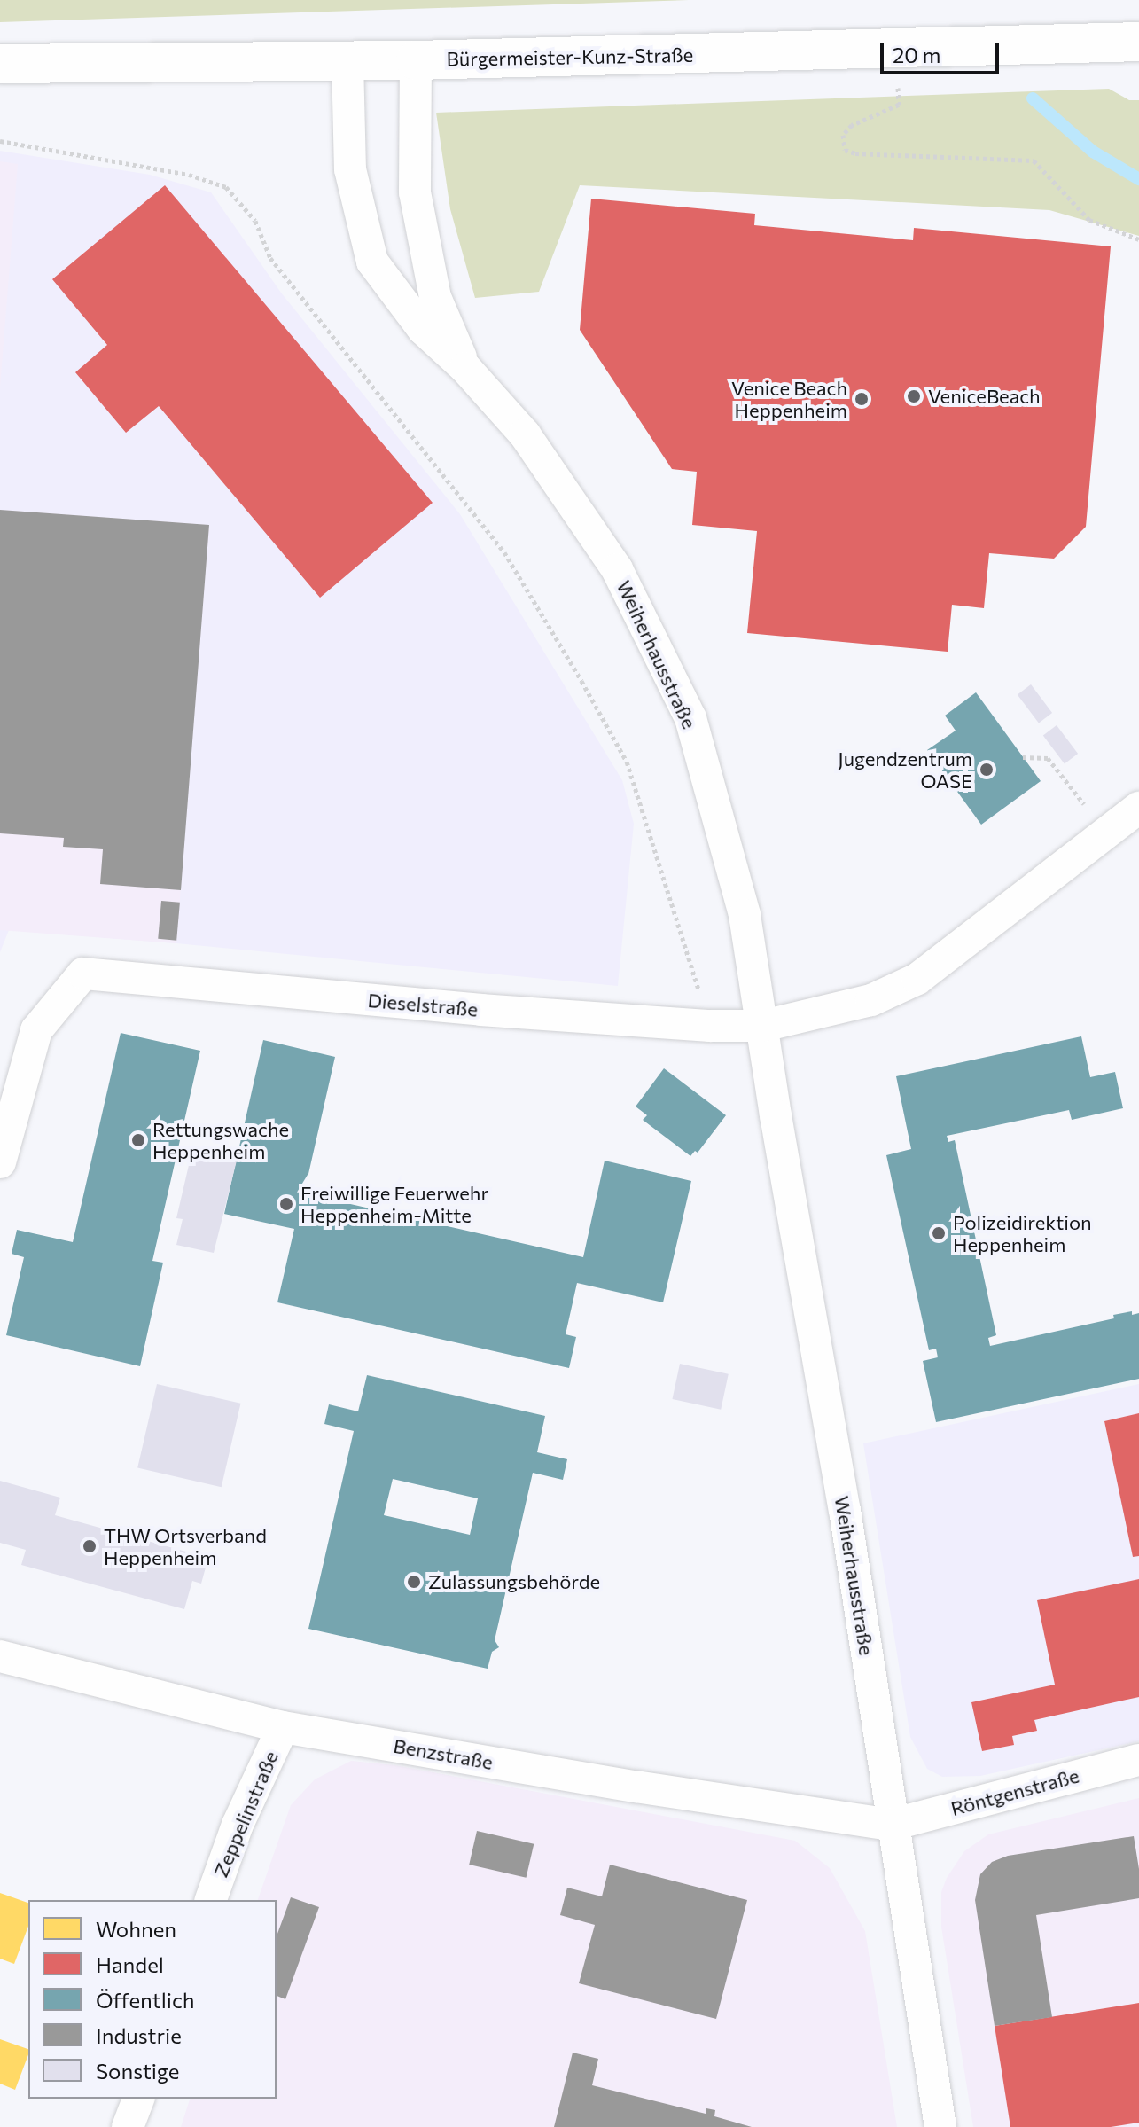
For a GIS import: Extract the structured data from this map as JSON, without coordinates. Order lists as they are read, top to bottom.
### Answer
{
  "streets": {
    "street": [
      "Bürgermeister-Kunz-Straße",
      "Weiherhausstraße",
      "Dieselstraße",
      "Benzstraße",
      "Röntgenstraße",
      "Zeppelinstraße"
    ]
  },
  "crossings": [
    ["Bürgermeister-Kunz-Straße", "Weiherhausstraße"],
    ["Weiherhausstraße", "Dieselstraße"],
    ["Weiherhausstraße", "Benzstraße"],
    ["Weiherhausstraße", "Röntgenstraße"],
    ["Benzstraße", "Röntgenstraße"],
    ["Benzstraße", "Zeppelinstraße"]
  ],
  "places": [
    "VeniceBeach",
    "Venice Beach Heppenheim",
    "Jugendzentrum OASE",
    "Rettungswache Heppenheim",
    "Freiwillige Feuerwehr Heppenheim-Mitte",
    "Polizeidirektion Heppenheim",
    "THW Ortsverband Heppenheim",
    "Zulassungsbehörde"
  ],
  "legend": [
    "Wohnen",
    "Handel",
    "Öffentlich",
    "Industrie",
    "Sonstige"
  ],
  "scale_bar": "20 m"
}
